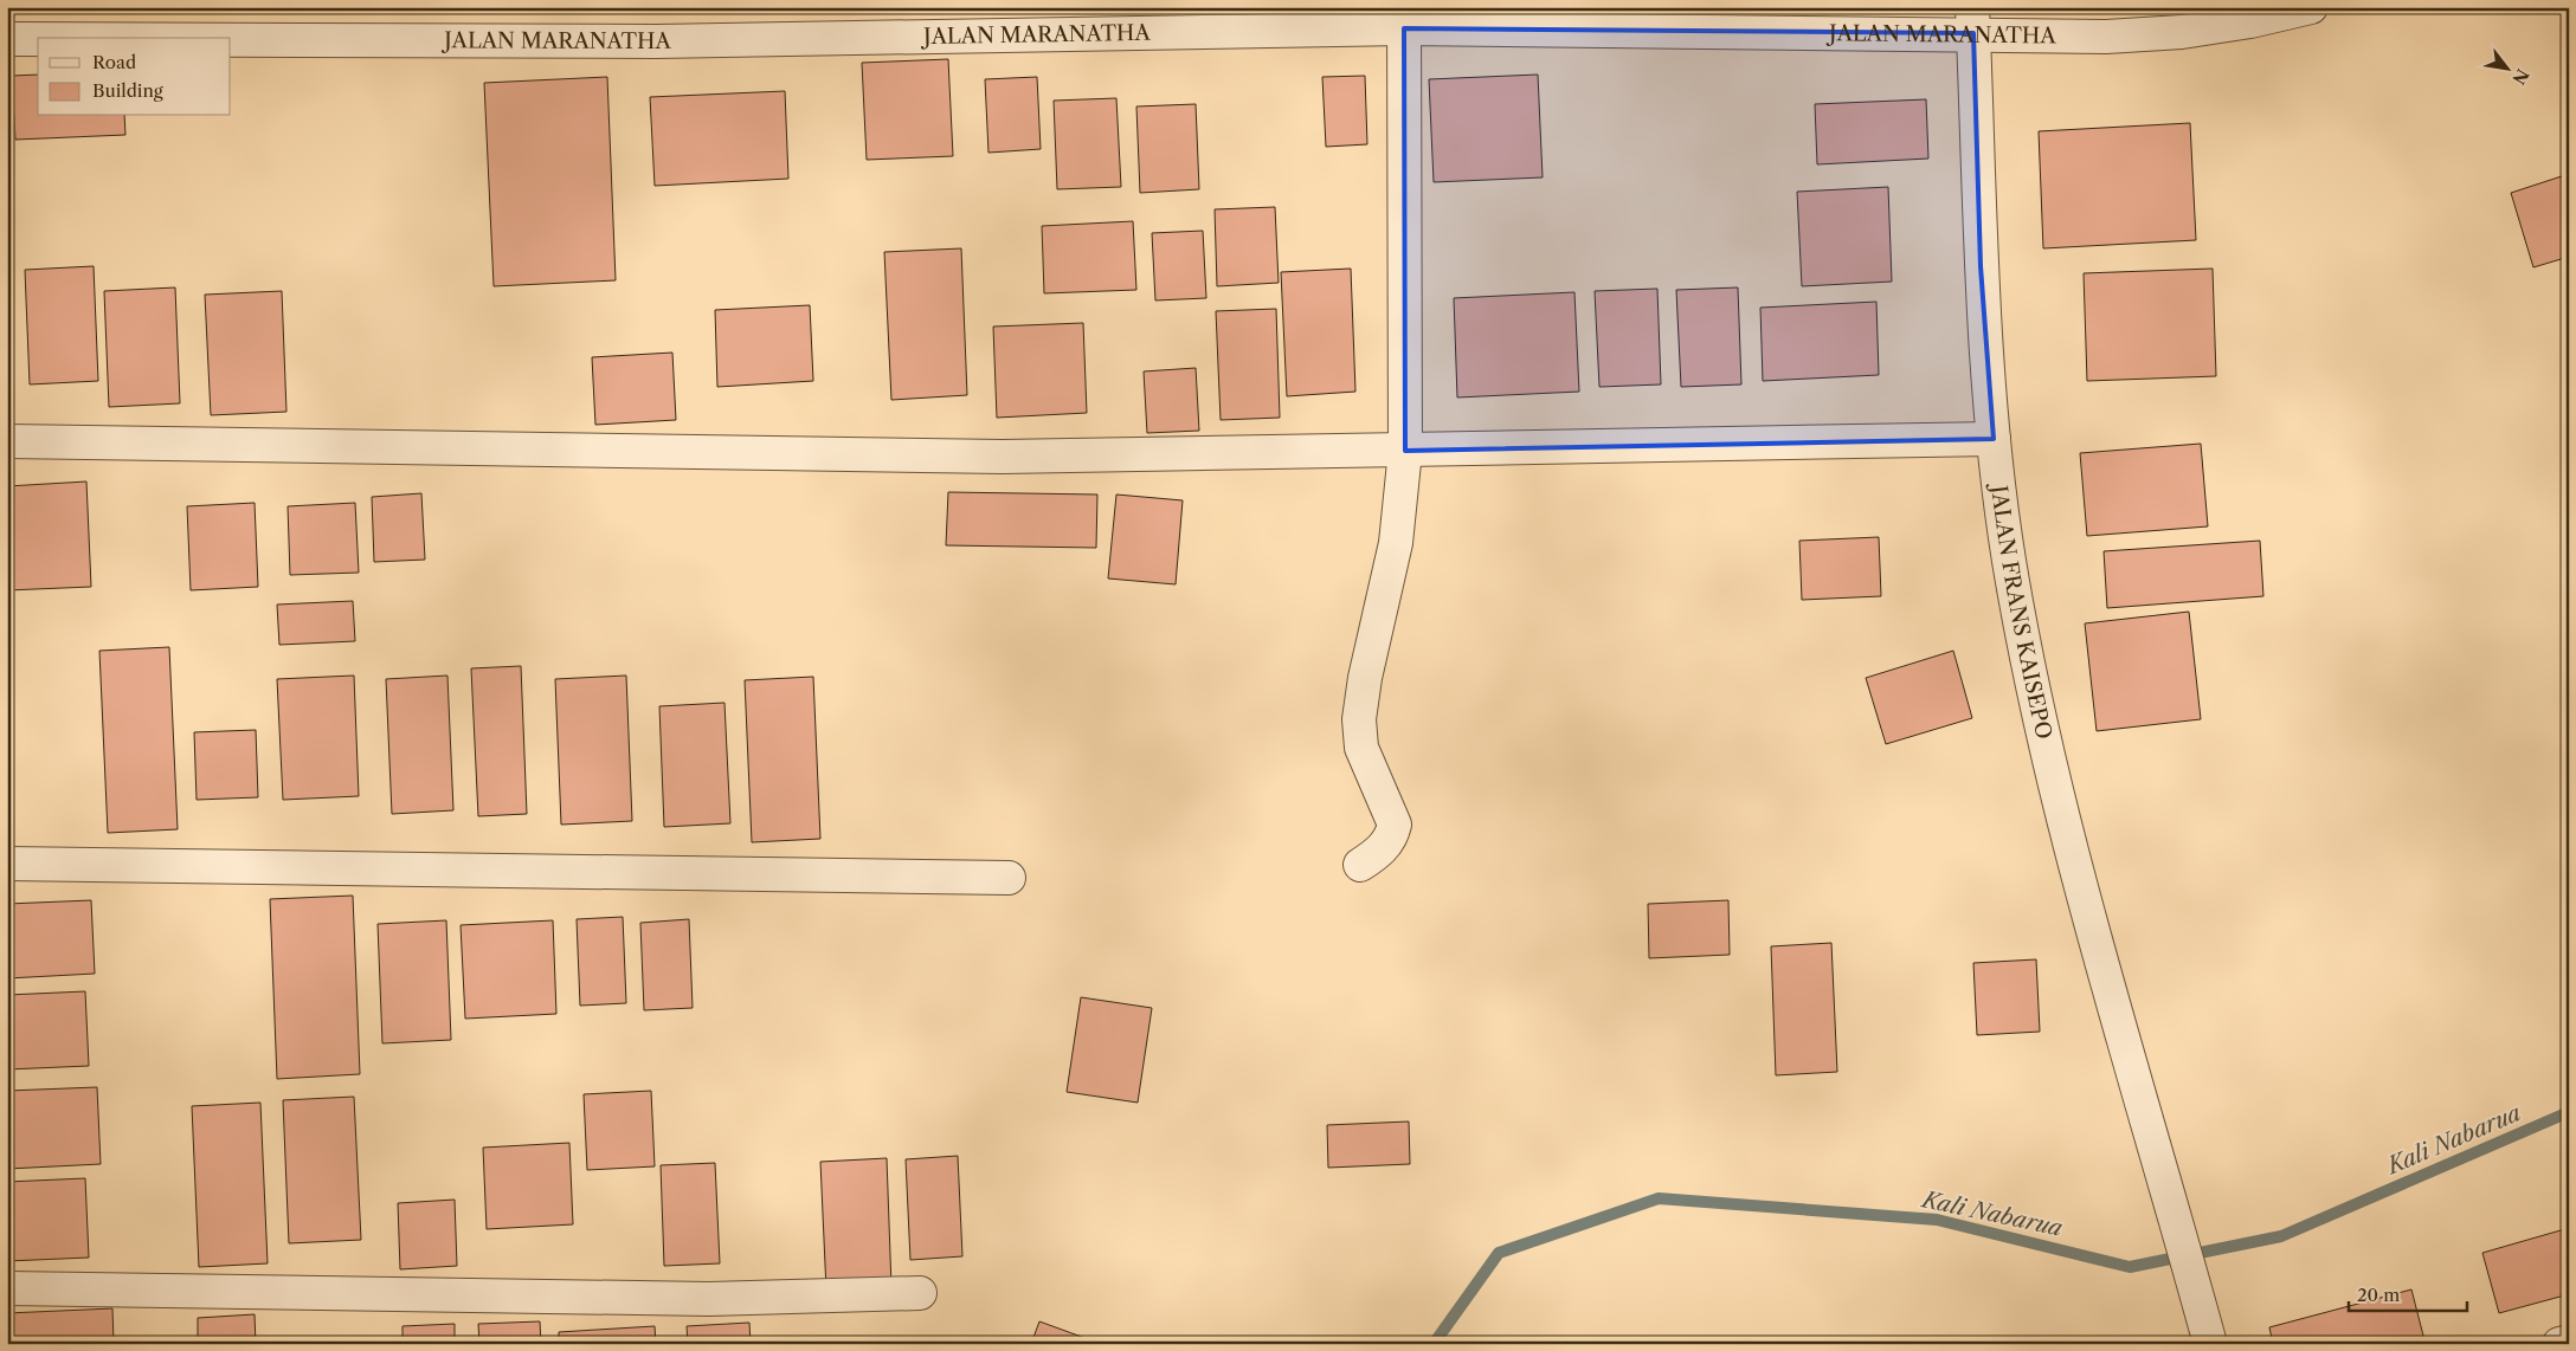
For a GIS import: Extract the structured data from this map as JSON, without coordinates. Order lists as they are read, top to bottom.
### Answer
{
  "streets": {
    "street": ["JALAN MARANATHA", "JALAN FRANS KAISEPO"]
  },
  "crossings": [
    ["JALAN MARANATHA", "JALAN FRANS KAISEPO"]
  ],
  "water": ["Kali Nabarua"],
  "legend": ["Road", "Building"],
  "scale_bar": "20 m",
  "north": "bottom right"
}
